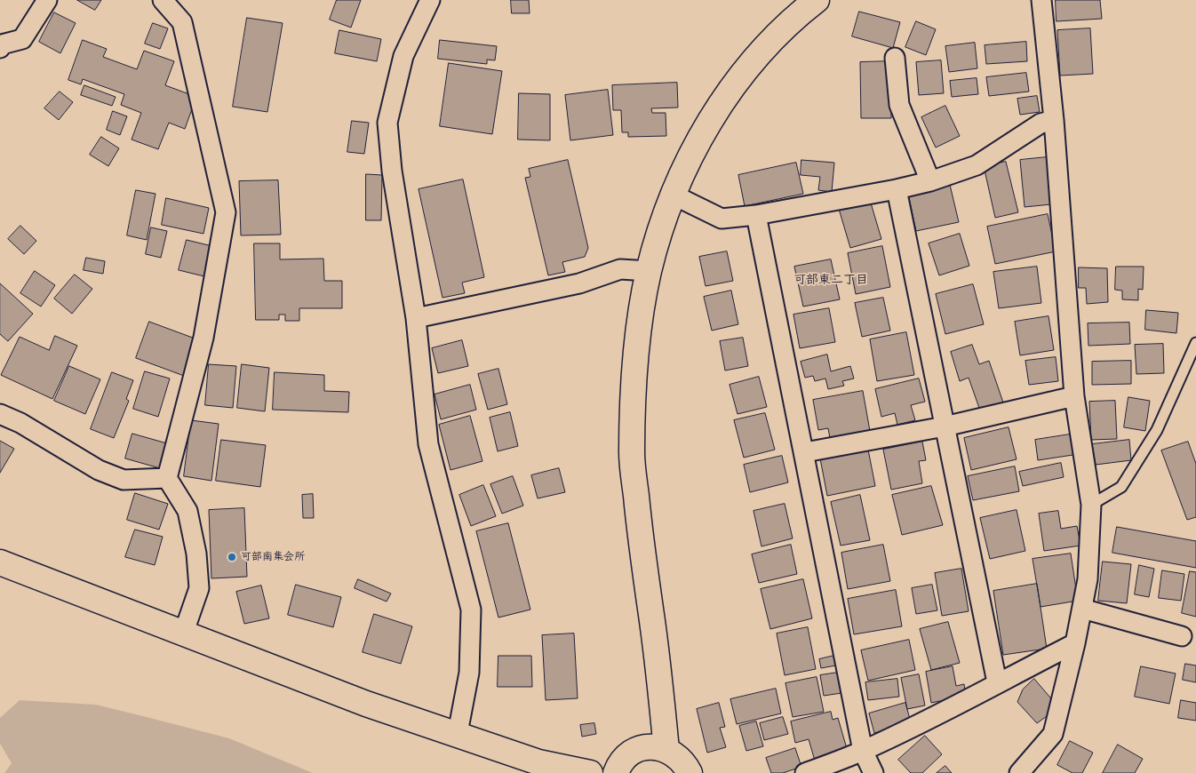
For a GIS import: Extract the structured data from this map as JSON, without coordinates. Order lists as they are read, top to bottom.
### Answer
{
  "districts": ["可部東二丁目"],
  "places": ["可部南集会所"]
}
